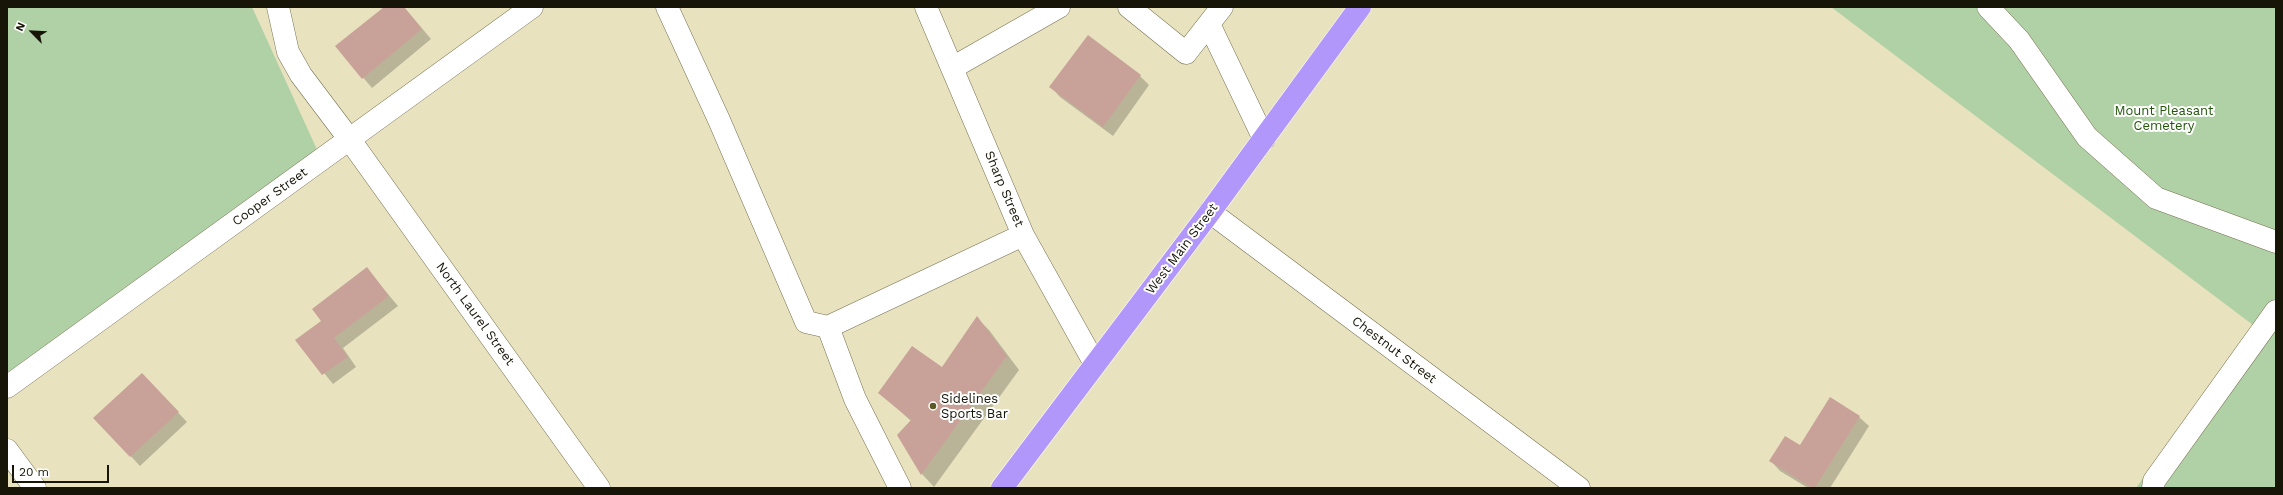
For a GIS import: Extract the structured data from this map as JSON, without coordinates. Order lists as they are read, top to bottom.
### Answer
{
  "streets": {
    "highway": ["West Main Street"],
    "street": [
      "Sharp Street",
      "Cooper Street",
      "North Laurel Street",
      "Chestnut Street"
    ]
  },
  "crossings": [
    ["Sharp Street", "West Main Street"],
    ["Cooper Street", "North Laurel Street"],
    ["West Main Street", "Chestnut Street"]
  ],
  "parks": ["Mount Pleasant Cemetery"],
  "places": ["Sidelines Sports Bar"],
  "scale_bar": "20 m",
  "north": "top left"
}
